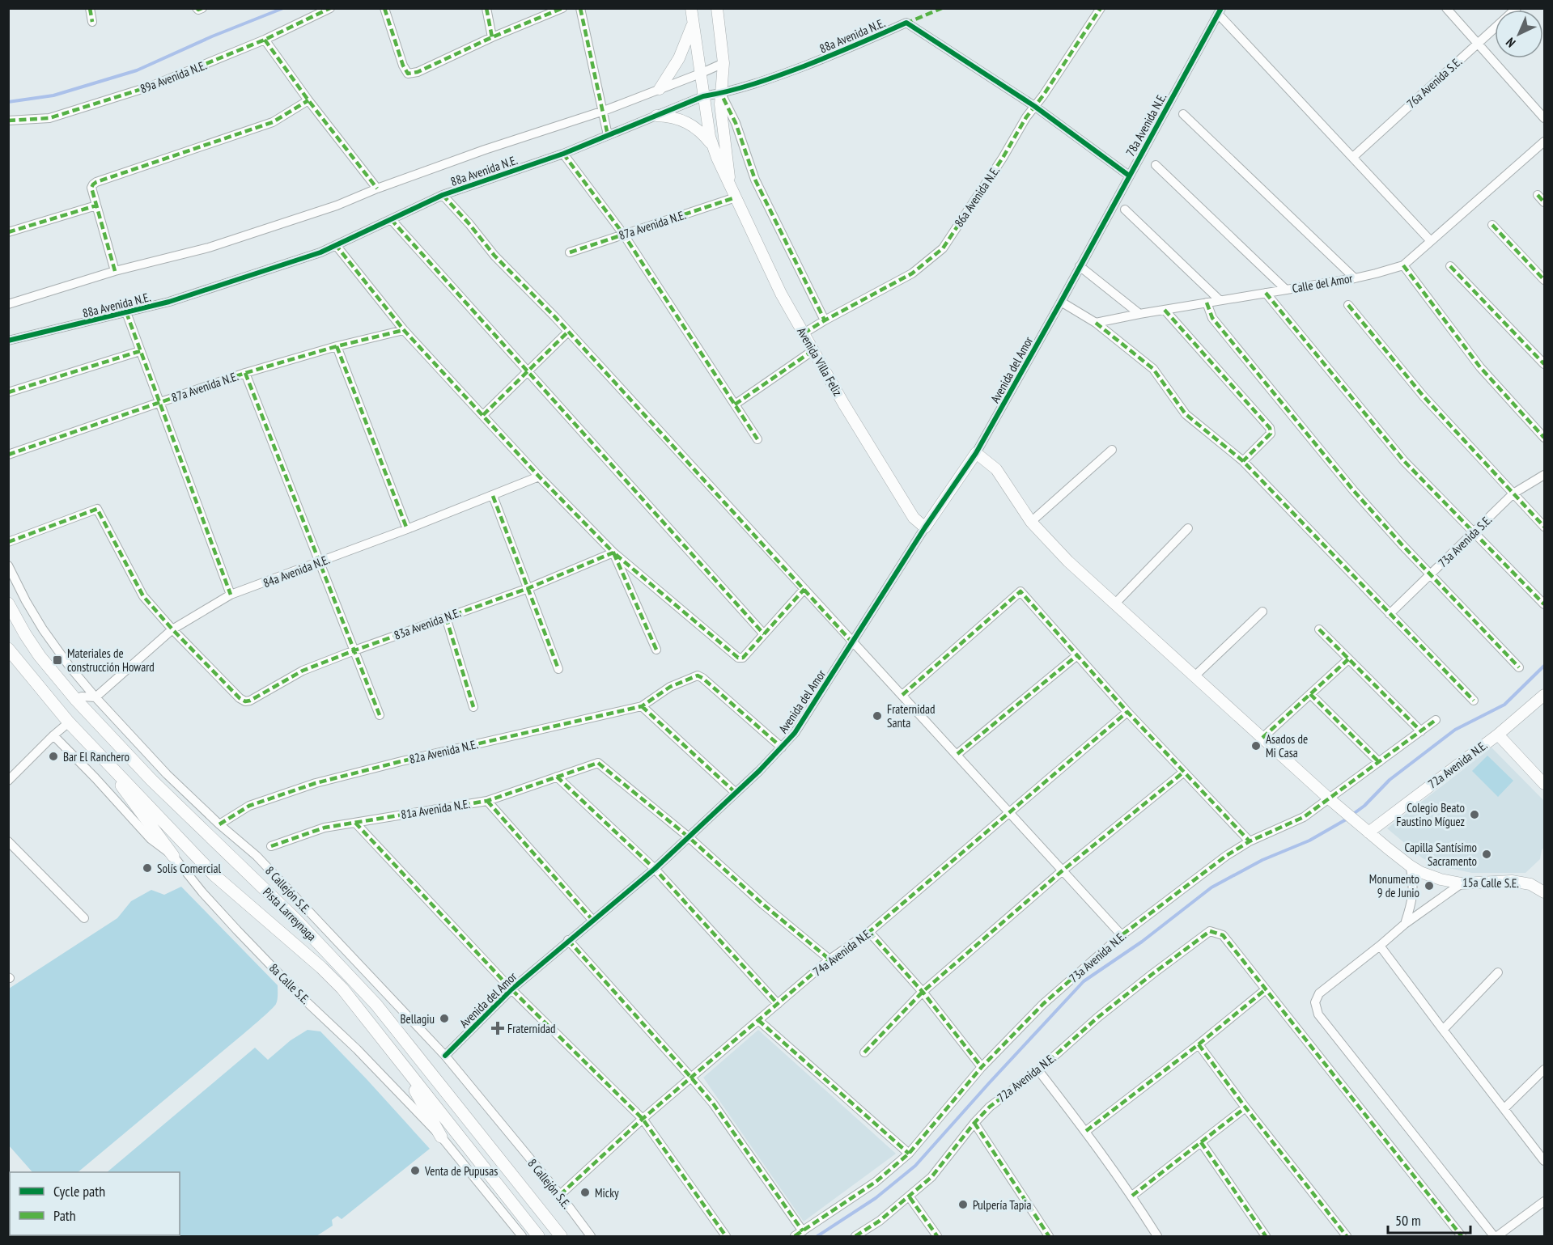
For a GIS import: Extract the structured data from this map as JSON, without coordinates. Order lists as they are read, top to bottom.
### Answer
{
  "streets": {
    "main road": ["Pista Larreynaga"],
    "street": [
      "88a Avenida N.E.",
      "89a Avenida N.E.",
      "76a Avenida S.E.",
      "78a Avenida N.E.",
      "86a Avenida N.E.",
      "87a Avenida N.E.",
      "Calle del Amor",
      "Avenida Villa Feliz",
      "Avenida del Amor",
      "73a Avenida S.E.",
      "84a Avenida N.E.",
      "83a Avenida N.E.",
      "82a Avenida N.E.",
      "72a Avenida N.E.",
      "81a Avenida N.E.",
      "15a Calle S.E.",
      "8 Callejón S.E.",
      "74a Avenida N.E.",
      "73a Avenida N.E.",
      "8a Calle S.E."
    ]
  },
  "crossings": [
    ["88a Avenida N.E.", "86a Avenida N.E."],
    ["88a Avenida N.E.", "Avenida Villa Feliz"],
    ["78a Avenida N.E.", "Avenida del Amor"],
    ["86a Avenida N.E.", "Avenida Villa Feliz"],
    ["87a Avenida N.E.", "Avenida Villa Feliz"],
    ["Avenida Villa Feliz", "Avenida del Amor"],
    ["Avenida del Amor", "82a Avenida N.E."],
    ["Avenida del Amor", "81a Avenida N.E."],
    ["Avenida del Amor", "15a Calle S.E."],
    ["Avenida del Amor", "8 Callejón S.E."],
    ["84a Avenida N.E.", "83a Avenida N.E."],
    ["84a Avenida N.E.", "8 Callejón S.E."],
    ["82a Avenida N.E.", "8 Callejón S.E."],
    ["72a Avenida N.E.", "15a Calle S.E."],
    ["15a Calle S.E.", "73a Avenida N.E."],
    ["8 Callejón S.E.", "74a Avenida N.E."]
  ],
  "places": {
    "transit": ["Materiales de construcción Howard"],
    "other": [
      "Fraternidad Santa",
      "Asados de Mi Casa",
      "Bar El Ranchero",
      "Colegio Beato Faustino Míguez",
      "Capilla Santísimo Sacramento",
      "Solís Comercial",
      "Monumento 9 de Junio",
      "Bellagiu",
      "Venta de Pupusas",
      "Micky",
      "Pulpería Tapia"
    ],
    "health": ["Fraternidad"]
  },
  "legend": ["Cycle path", "Path"],
  "scale_bar": "50 m",
  "north": "bottom left"
}
